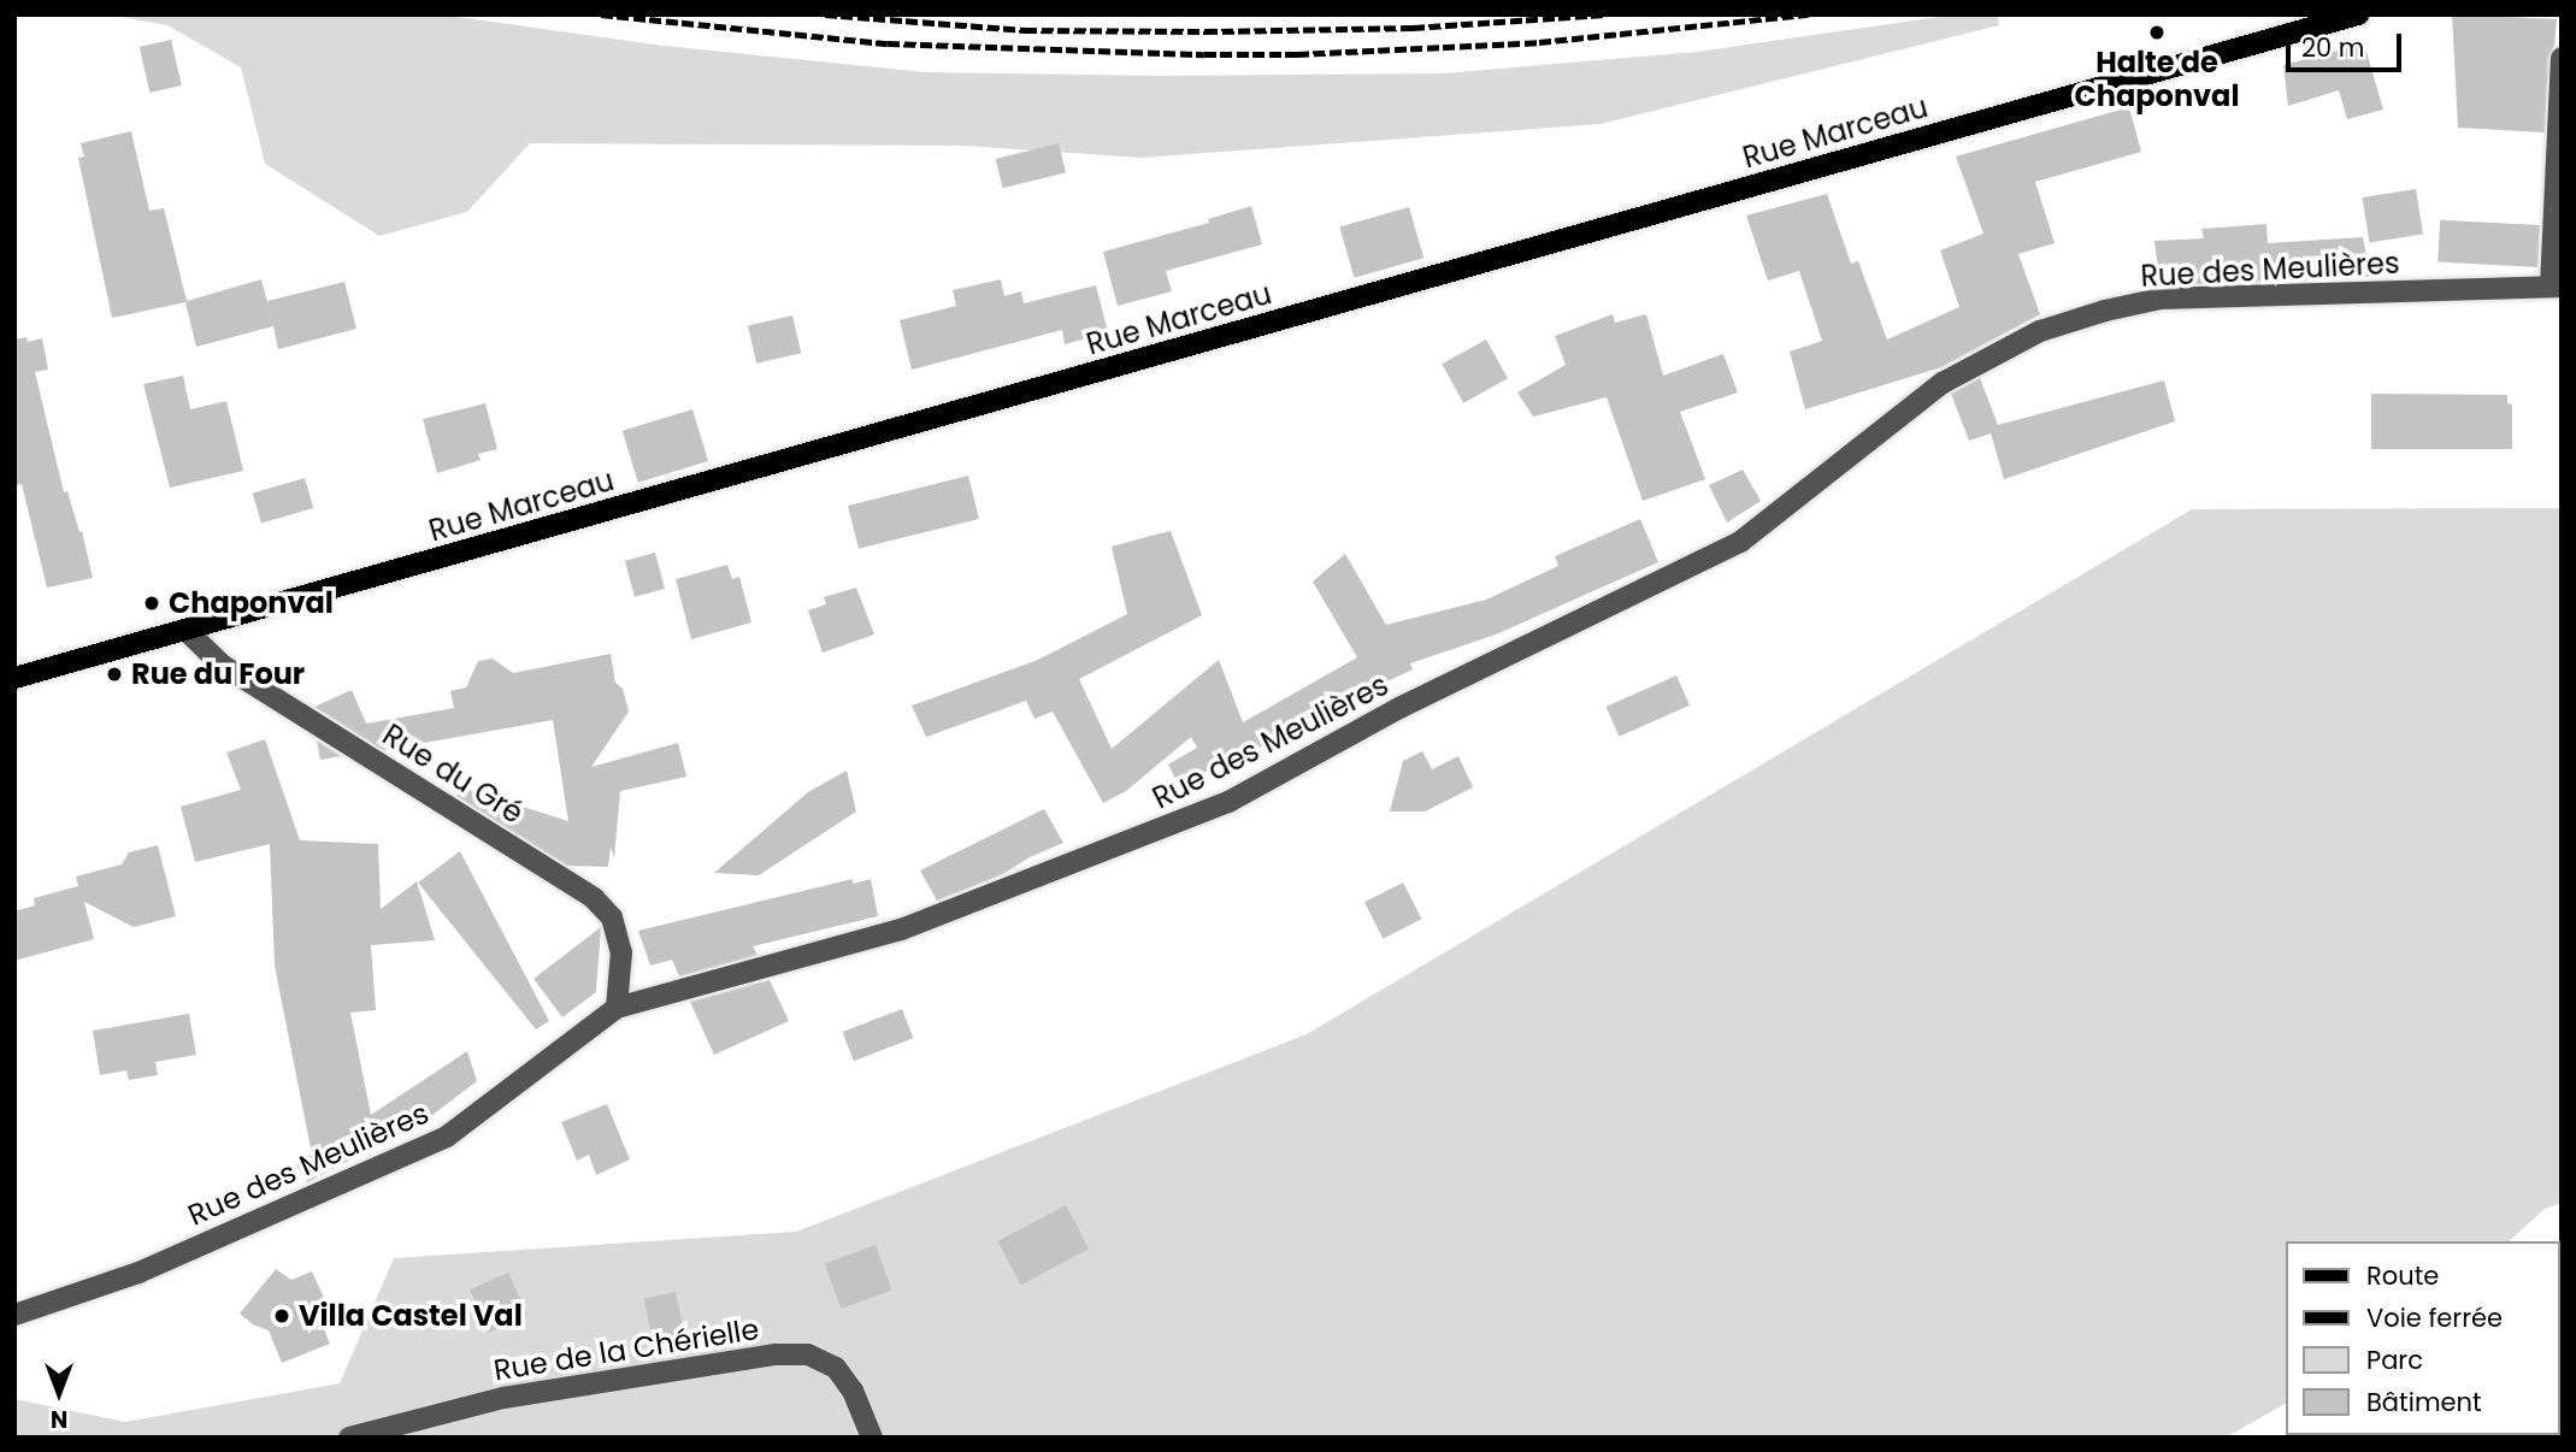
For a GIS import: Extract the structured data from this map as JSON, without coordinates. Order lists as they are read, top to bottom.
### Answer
{
  "streets": {
    "main road": ["Rue Marceau"],
    "street": ["Rue des Meulières", "Rue du Gré", "Rue de la Chérielle"]
  },
  "crossings": [
    ["Rue Marceau", "Rue du Gré"],
    ["Rue des Meulières", "Rue du Gré"]
  ],
  "places": [
    "Halte de Chaponval",
    "Chaponval",
    "Rue du Four",
    "Villa Castel Val"
  ],
  "legend": [
    "Route",
    "Voie ferrée",
    "Parc",
    "Bâtiment"
  ],
  "scale_bar": "20 m",
  "north": "bottom"
}
